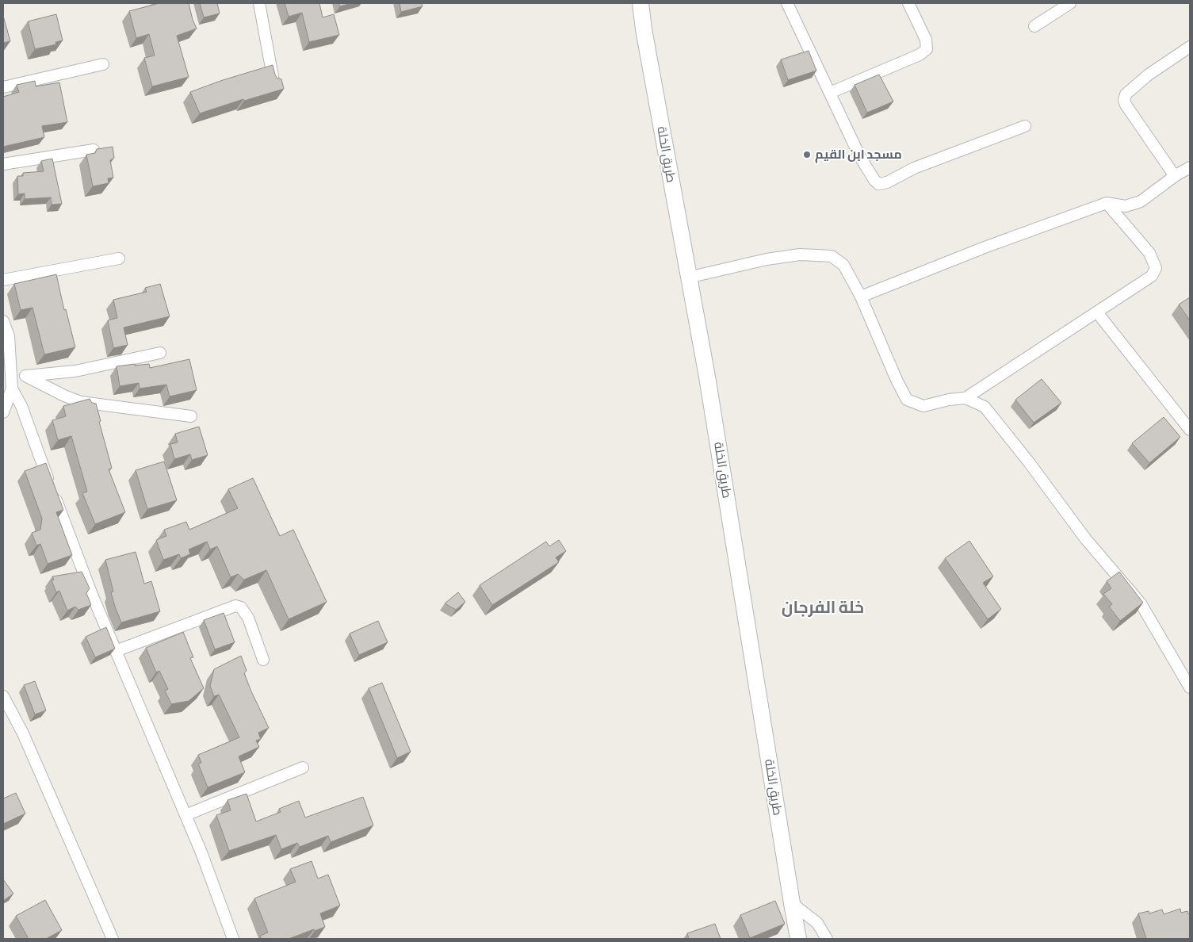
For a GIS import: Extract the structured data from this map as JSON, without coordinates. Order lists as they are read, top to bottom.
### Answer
{
  "streets": {
    "street": ["طريق الخلة"]
  },
  "districts": ["خلة الفرجان"],
  "places": ["مسجد ابن القيم"]
}
